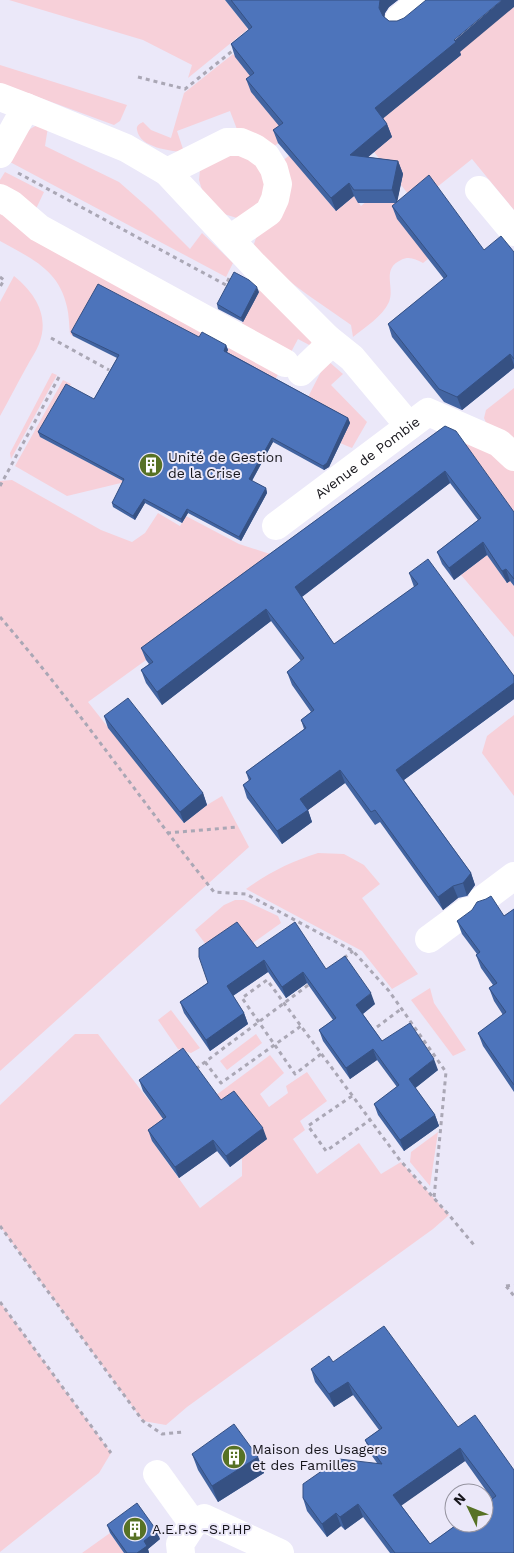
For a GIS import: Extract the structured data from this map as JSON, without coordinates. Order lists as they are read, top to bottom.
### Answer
{
  "streets": {
    "lane": ["Avenue de Pombie"]
  },
  "places": {
    "building": ["Unité de Gestion de la Crise", "Maison des Usagers et des Familles", "A.E.P.S -S.P.HP"]
  },
  "north": "top left"
}
